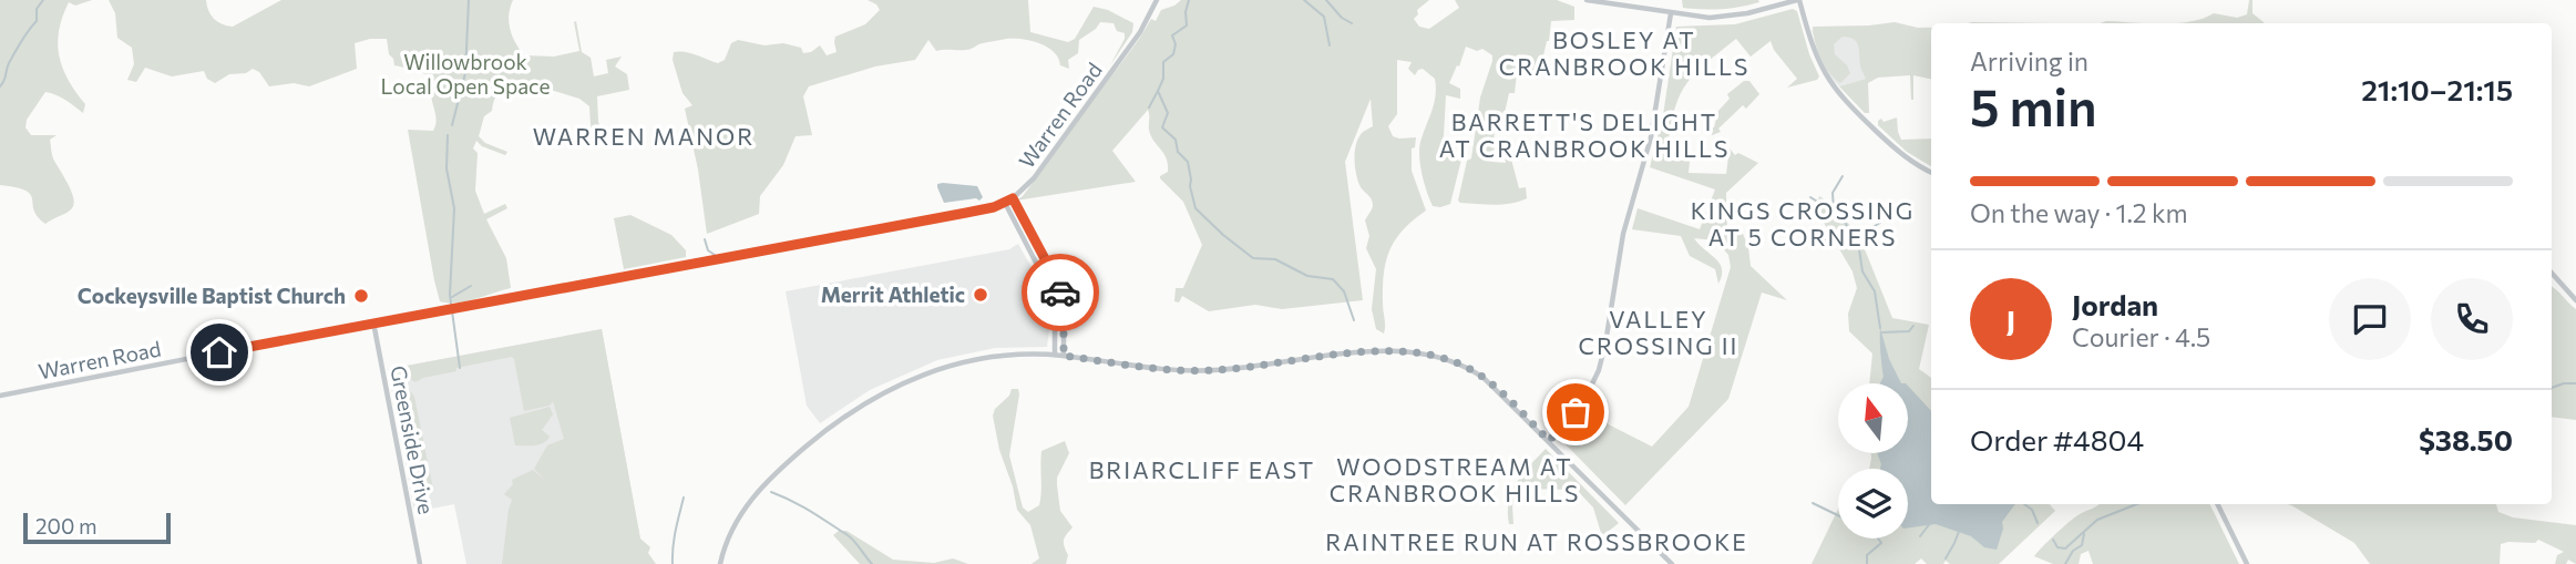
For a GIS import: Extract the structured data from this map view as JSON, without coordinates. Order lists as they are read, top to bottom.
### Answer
{
  "streets": {
    "street": ["Warren Road", "Greenside Drive"]
  },
  "crossings": [
    ["Warren Road", "Greenside Drive"]
  ],
  "districts": [
    "BOSLEY AT CRANBROOK HILLS",
    "BARRETT'S DELIGHT AT CRANBROOK HILLS",
    "WARREN MANOR",
    "KINGS CROSSING AT 5 CORNERS",
    "VALLEY CROSSING II",
    "WOODSTREAM AT CRANBROOK HILLS",
    "BRIARCLIFF EAST",
    "RAINTREE RUN AT ROSSBROOKE"
  ],
  "parks": ["Willowbrook Local Open Space"],
  "places": ["Merrit Athletic", "Cockeysville Baptist Church"],
  "scale_bar": "200 m",
  "north": "top",
  "page": {
    "heading": ["5 min", "Arriving in", "21:10–21:15"],
    "panel": [
      "Jordan",
      "Courier · 4.5",
      "Order #4804",
      "$38.50"
    ],
    "bar": "On the way · 1.2 km",
    "round": "J",
    "scale": "200 m"
  }
}
